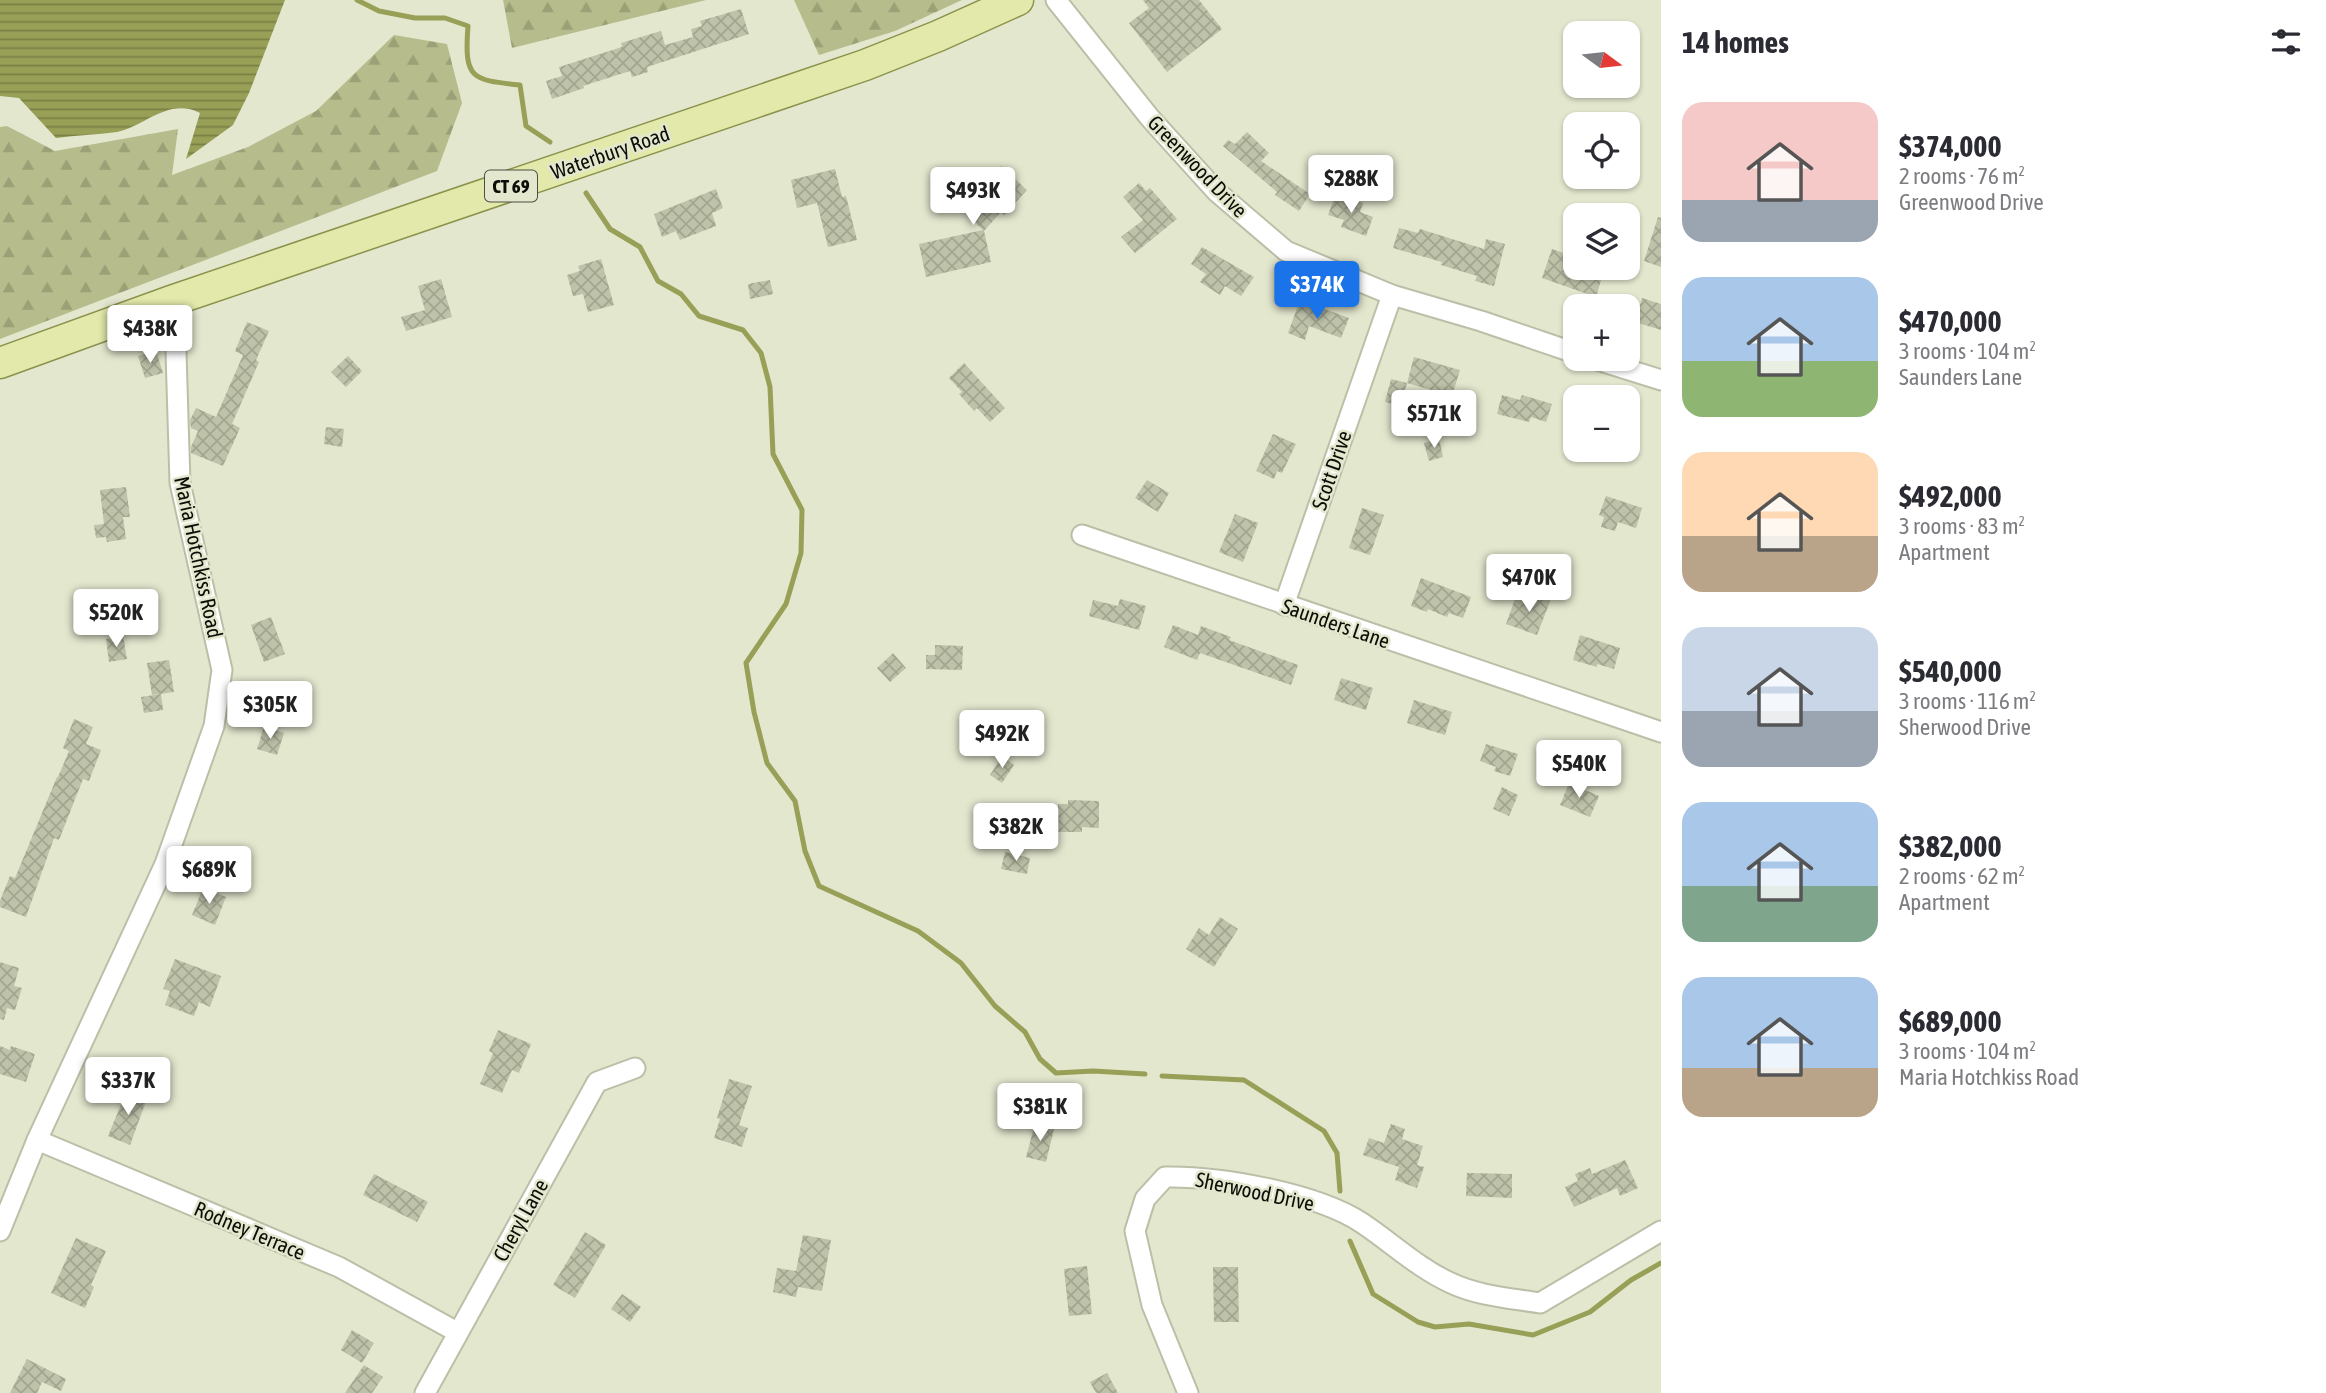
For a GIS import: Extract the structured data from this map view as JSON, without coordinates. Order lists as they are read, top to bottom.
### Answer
{
  "streets": {
    "main road": ["Waterbury Road", "CT 69"],
    "street": [
      "Greenwood Drive",
      "Scott Drive",
      "Maria Hotchkiss Road",
      "Saunders Lane",
      "Sherwood Drive",
      "Cheryl Lane",
      "Rodney Terrace"
    ]
  },
  "crossings": [
    ["Waterbury Road", "Maria Hotchkiss Road"],
    ["Greenwood Drive", "Scott Drive"],
    ["Scott Drive", "Saunders Lane"],
    ["Maria Hotchkiss Road", "Rodney Terrace"],
    ["Cheryl Lane", "Rodney Terrace"]
  ],
  "north": "right",
  "page": {
    "heading": "14 homes",
    "map_buttons": ["+", "−"],
    "list": [
      {
        "name": "$374,000",
        "note": "2 rooms · 76 m² · Greenwood Drive"
      },
      {
        "name": "$470,000",
        "note": "3 rooms · 104 m² · Saunders Lane"
      },
      {
        "name": "$492,000",
        "note": "3 rooms · 83 m² · Apartment"
      },
      {
        "name": "$540,000",
        "note": "3 rooms · 116 m² · Sherwood Drive"
      },
      {
        "name": "$382,000",
        "note": "2 rooms · 62 m² · Apartment"
      },
      {
        "name": "$689,000",
        "note": "3 rooms · 104 m² · Maria Hotchkiss Road"
      }
    ],
    "price": [
      "$288K",
      "$493K",
      "$374K",
      "$438K",
      "$571K",
      "$470K",
      "$520K",
      "$305K",
      "$492K",
      "$540K",
      "$382K",
      "$689K",
      "$337K",
      "$381K"
    ]
  }
}
